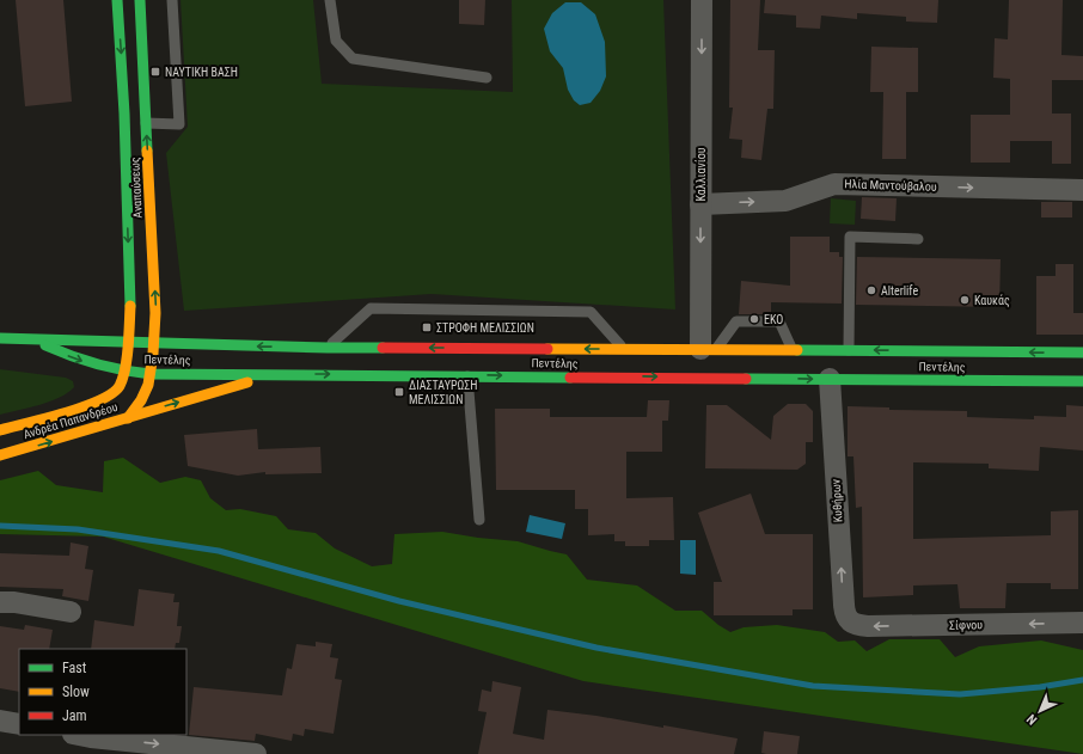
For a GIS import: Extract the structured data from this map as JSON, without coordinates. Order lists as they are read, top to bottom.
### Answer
{
  "streets": {
    "main road": ["Αναπαύσεως", "Πεντέλης", "Ανδρέα Παπανδρέου"],
    "street": [
      "Καλλιανίου",
      "Ηλία Μαντούβαλου",
      "Κυθήρων",
      "Σίφνου"
    ]
  },
  "crossings": [
    ["Καλλιανίου", "Ηλία Μαντούβαλου"],
    ["Καλλιανίου", "Πεντέλης"],
    ["Αναπαύσεως", "Πεντέλης"],
    ["Αναπαύσεως", "Ανδρέα Παπανδρέου"],
    ["Πεντέλης", "Ανδρέα Παπανδρέου"],
    ["Πεντέλης", "Κυθήρων"],
    ["Κυθήρων", "Σίφνου"]
  ],
  "one_way": [
    "Καλλιανίου",
    "Ηλία Μαντούβαλου",
    "Κυθήρων",
    "Σίφνου"
  ],
  "places": {
    "transit": ["ΝΑΥΤΙΚΗ ΒΑΣΗ", "ΣΤΡΟΦΗ ΜΕΛΙΣΣΙΩΝ", "ΔΙΑΣΤΑΥΡΩΣΗ ΜΕΛΙΣΣΙΩΝ"],
    "other": ["Alterlife", "Καυκάς", "EKO"]
  },
  "legend": ["Fast", "Slow", "Jam"],
  "north": "bottom left"
}
